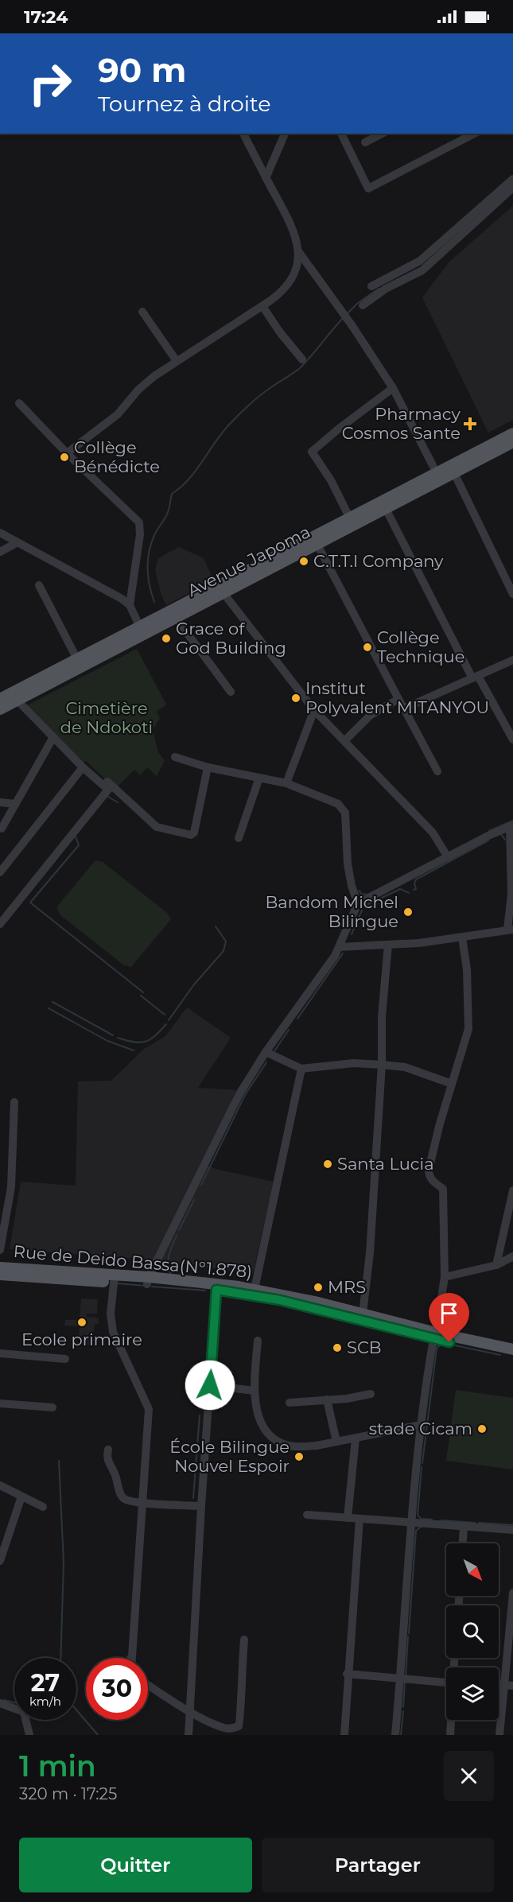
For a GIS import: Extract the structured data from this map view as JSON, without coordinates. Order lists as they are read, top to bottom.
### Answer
{
  "streets": {
    "main road": ["Avenue Japoma", "Rue de Deido Bassa(N°1.878)"]
  },
  "parks": ["Cimetière de Ndokoti"],
  "places": {
    "health": ["Pharmacy Cosmos Sante"],
    "other": [
      "Collège Bénédicte",
      "C.T.T.I Company",
      "Grace of God Building",
      "Collège Technique",
      "Institut Polyvalent MITANYOU",
      "Bandom Michel Bilingue",
      "Santa Lucia",
      "MRS",
      "Ecole primaire",
      "SCB",
      "stade Cicam",
      "École Bilingue Nouvel Espoir"
    ]
  },
  "north": "bottom right",
  "page": {
    "status": "17:24",
    "turn": ["90 m", "Tournez à droite"],
    "speed": "27 km/h",
    "limit": "30",
    "heading": ["1 min", "320 m · 17:25"],
    "buttons": ["Quitter", "Partager"]
  }
}
